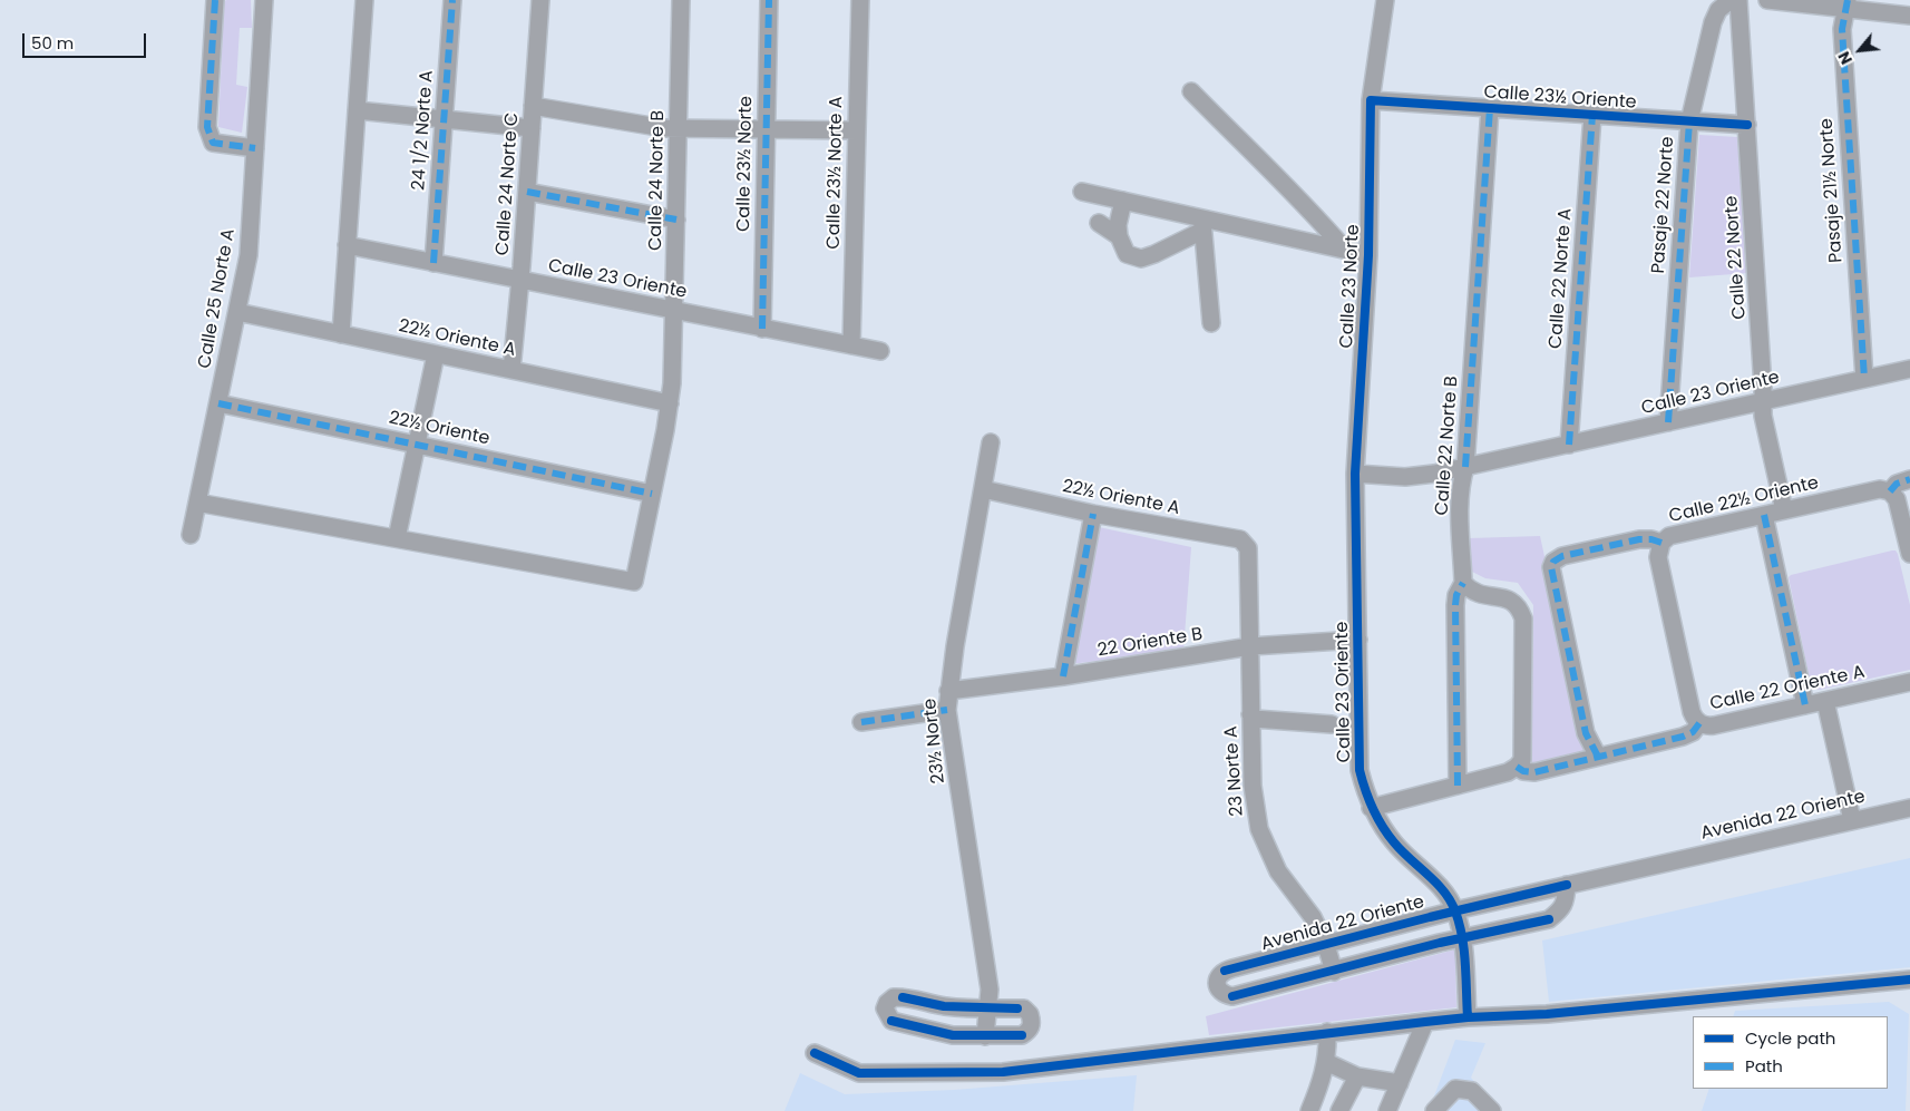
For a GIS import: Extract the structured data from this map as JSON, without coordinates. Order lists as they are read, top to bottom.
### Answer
{
  "streets": {
    "street": [
      "Calle 23½ Oriente",
      "24 1/2 Norte A",
      "Calle 23½ Norte",
      "Calle 23½ Norte A",
      "Calle 24 Norte B",
      "Calle 24 Norte C",
      "Pasaje 21½ Norte",
      "Pasaje 22 Norte",
      "Calle 22 Norte",
      "Calle 22 Norte A",
      "Calle 23 Oriente",
      "Calle 23 Norte",
      "Calle 25 Norte A",
      "22½ Oriente A",
      "22½ Oriente",
      "Calle 22 Norte B",
      "Calle 22½ Oriente",
      "22 Oriente B",
      "Calle 22 Oriente A",
      "23½ Norte",
      "23 Norte A",
      "Avenida 22 Oriente"
    ]
  },
  "crossings": [
    ["Calle 23½ Oriente", "Pasaje 22 Norte"],
    ["Calle 23½ Oriente", "Calle 22 Norte"],
    ["Calle 23½ Oriente", "Calle 22 Norte A"],
    ["Calle 23½ Oriente", "Calle 23 Norte"],
    ["Calle 23½ Oriente", "Calle 22 Norte B"],
    ["24 1/2 Norte A", "Calle 23 Oriente"],
    ["Calle 23½ Norte", "Calle 23 Oriente"],
    ["Calle 23½ Norte A", "Calle 23 Oriente"],
    ["Calle 24 Norte B", "Calle 23 Oriente"],
    ["Calle 24 Norte B", "22½ Oriente A"],
    ["Calle 24 Norte B", "22½ Oriente"],
    ["Calle 24 Norte C", "Calle 23 Oriente"],
    ["Calle 24 Norte C", "22½ Oriente A"],
    ["Pasaje 21½ Norte", "Calle 23 Oriente"],
    ["Pasaje 22 Norte", "Calle 23 Oriente"],
    ["Calle 22 Norte", "Calle 23 Oriente"],
    ["Calle 22 Norte", "Calle 22½ Oriente"],
    ["Calle 22 Norte A", "Calle 23 Oriente"],
    ["Calle 23 Oriente", "Calle 23 Norte"],
    ["Calle 23 Oriente", "Calle 22 Norte B"],
    ["Calle 23 Oriente", "22 Oriente B"],
    ["Calle 23 Oriente", "Avenida 22 Oriente"],
    ["Calle 25 Norte A", "22½ Oriente A"],
    ["Calle 25 Norte A", "22½ Oriente"],
    ["22½ Oriente A", "23½ Norte"],
    ["22½ Oriente A", "23 Norte A"],
    ["Calle 22½ Oriente", "Calle 22 Oriente A"],
    ["22 Oriente B", "23½ Norte"],
    ["22 Oriente B", "23 Norte A"],
    ["23 Norte A", "Avenida 22 Oriente"]
  ],
  "legend": ["Cycle path", "Path"],
  "scale_bar": "50 m",
  "north": "bottom left"
}
